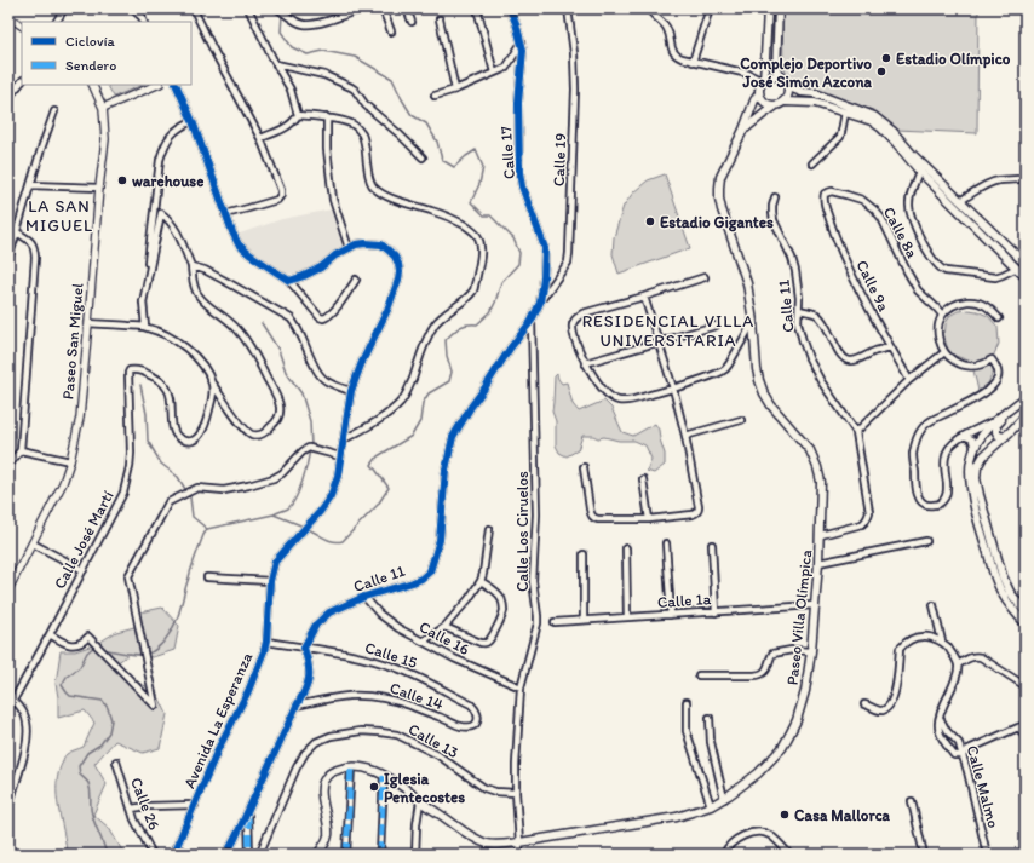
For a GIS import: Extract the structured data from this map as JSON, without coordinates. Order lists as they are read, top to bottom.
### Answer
{
  "streets": {
    "main road": ["Paseo Villa Olímpica"],
    "street": [
      "Calle 17",
      "Calle 19",
      "Calle 8a",
      "Calle 9a",
      "Calle 11",
      "Paseo San Miguel",
      "Calle Los Ciruelos",
      "Calle José Martí",
      "Calle 1a",
      "Calle 16",
      "Calle 15",
      "Calle 14",
      "Avenida La Esperanza",
      "Calle 13",
      "Calle Malmo",
      "Calle 26"
    ]
  },
  "crossings": [
    ["Calle 17", "Calle 19"],
    ["Calle 17", "Calle 11"],
    ["Calle 17", "Calle Los Ciruelos"],
    ["Calle 8a", "Calle 9a"],
    ["Calle 11", "Calle Los Ciruelos"],
    ["Calle 11", "Calle 16"],
    ["Calle 11", "Calle 15"],
    ["Calle Los Ciruelos", "Paseo Villa Olímpica"],
    ["Calle Los Ciruelos", "Calle 16"],
    ["Calle Los Ciruelos", "Calle 13"],
    ["Calle 1a", "Paseo Villa Olímpica"],
    ["Calle 15", "Calle 14"],
    ["Calle 15", "Avenida La Esperanza"]
  ],
  "districts": ["LA SAN MIGUEL", "RESIDENCIAL VILLA UNIVERSITARIA"],
  "places": [
    "Estadio Olímpico",
    "Complejo Deportivo José Simón Azcona",
    "warehouse",
    "Estadio Gigantes",
    "Iglesia Pentecostes",
    "Casa Mallorca"
  ],
  "legend": ["Ciclovía", "Sendero"]
}
